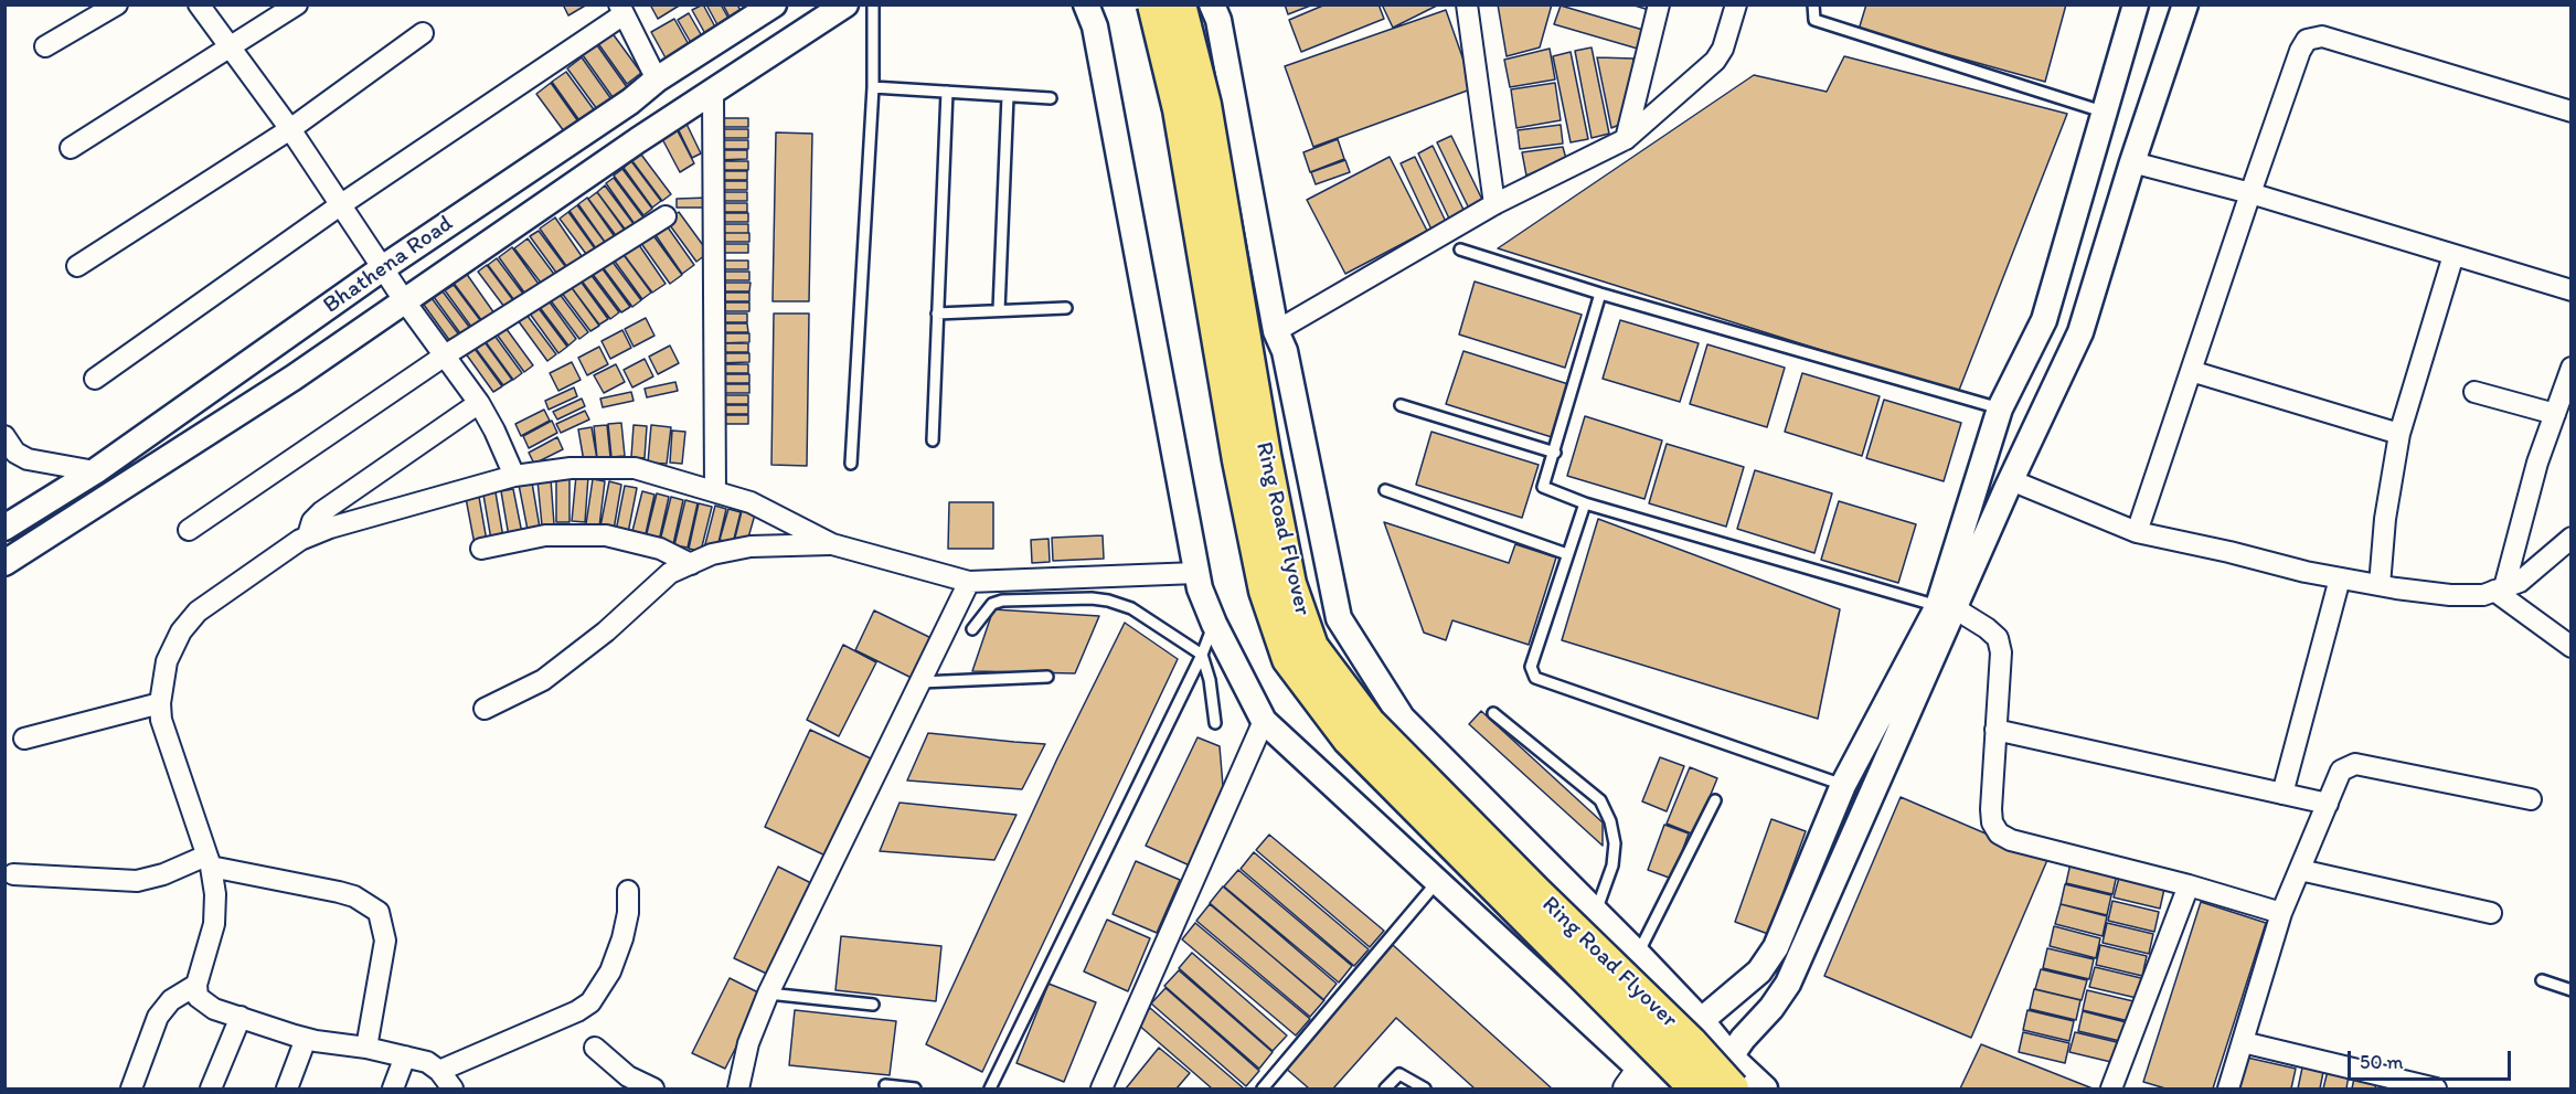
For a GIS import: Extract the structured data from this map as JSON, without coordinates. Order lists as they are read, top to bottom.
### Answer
{
  "streets": {
    "highway": ["Ring Road Flyover"],
    "street": ["Bhathena Road"]
  },
  "scale_bar": "50 m"
}
